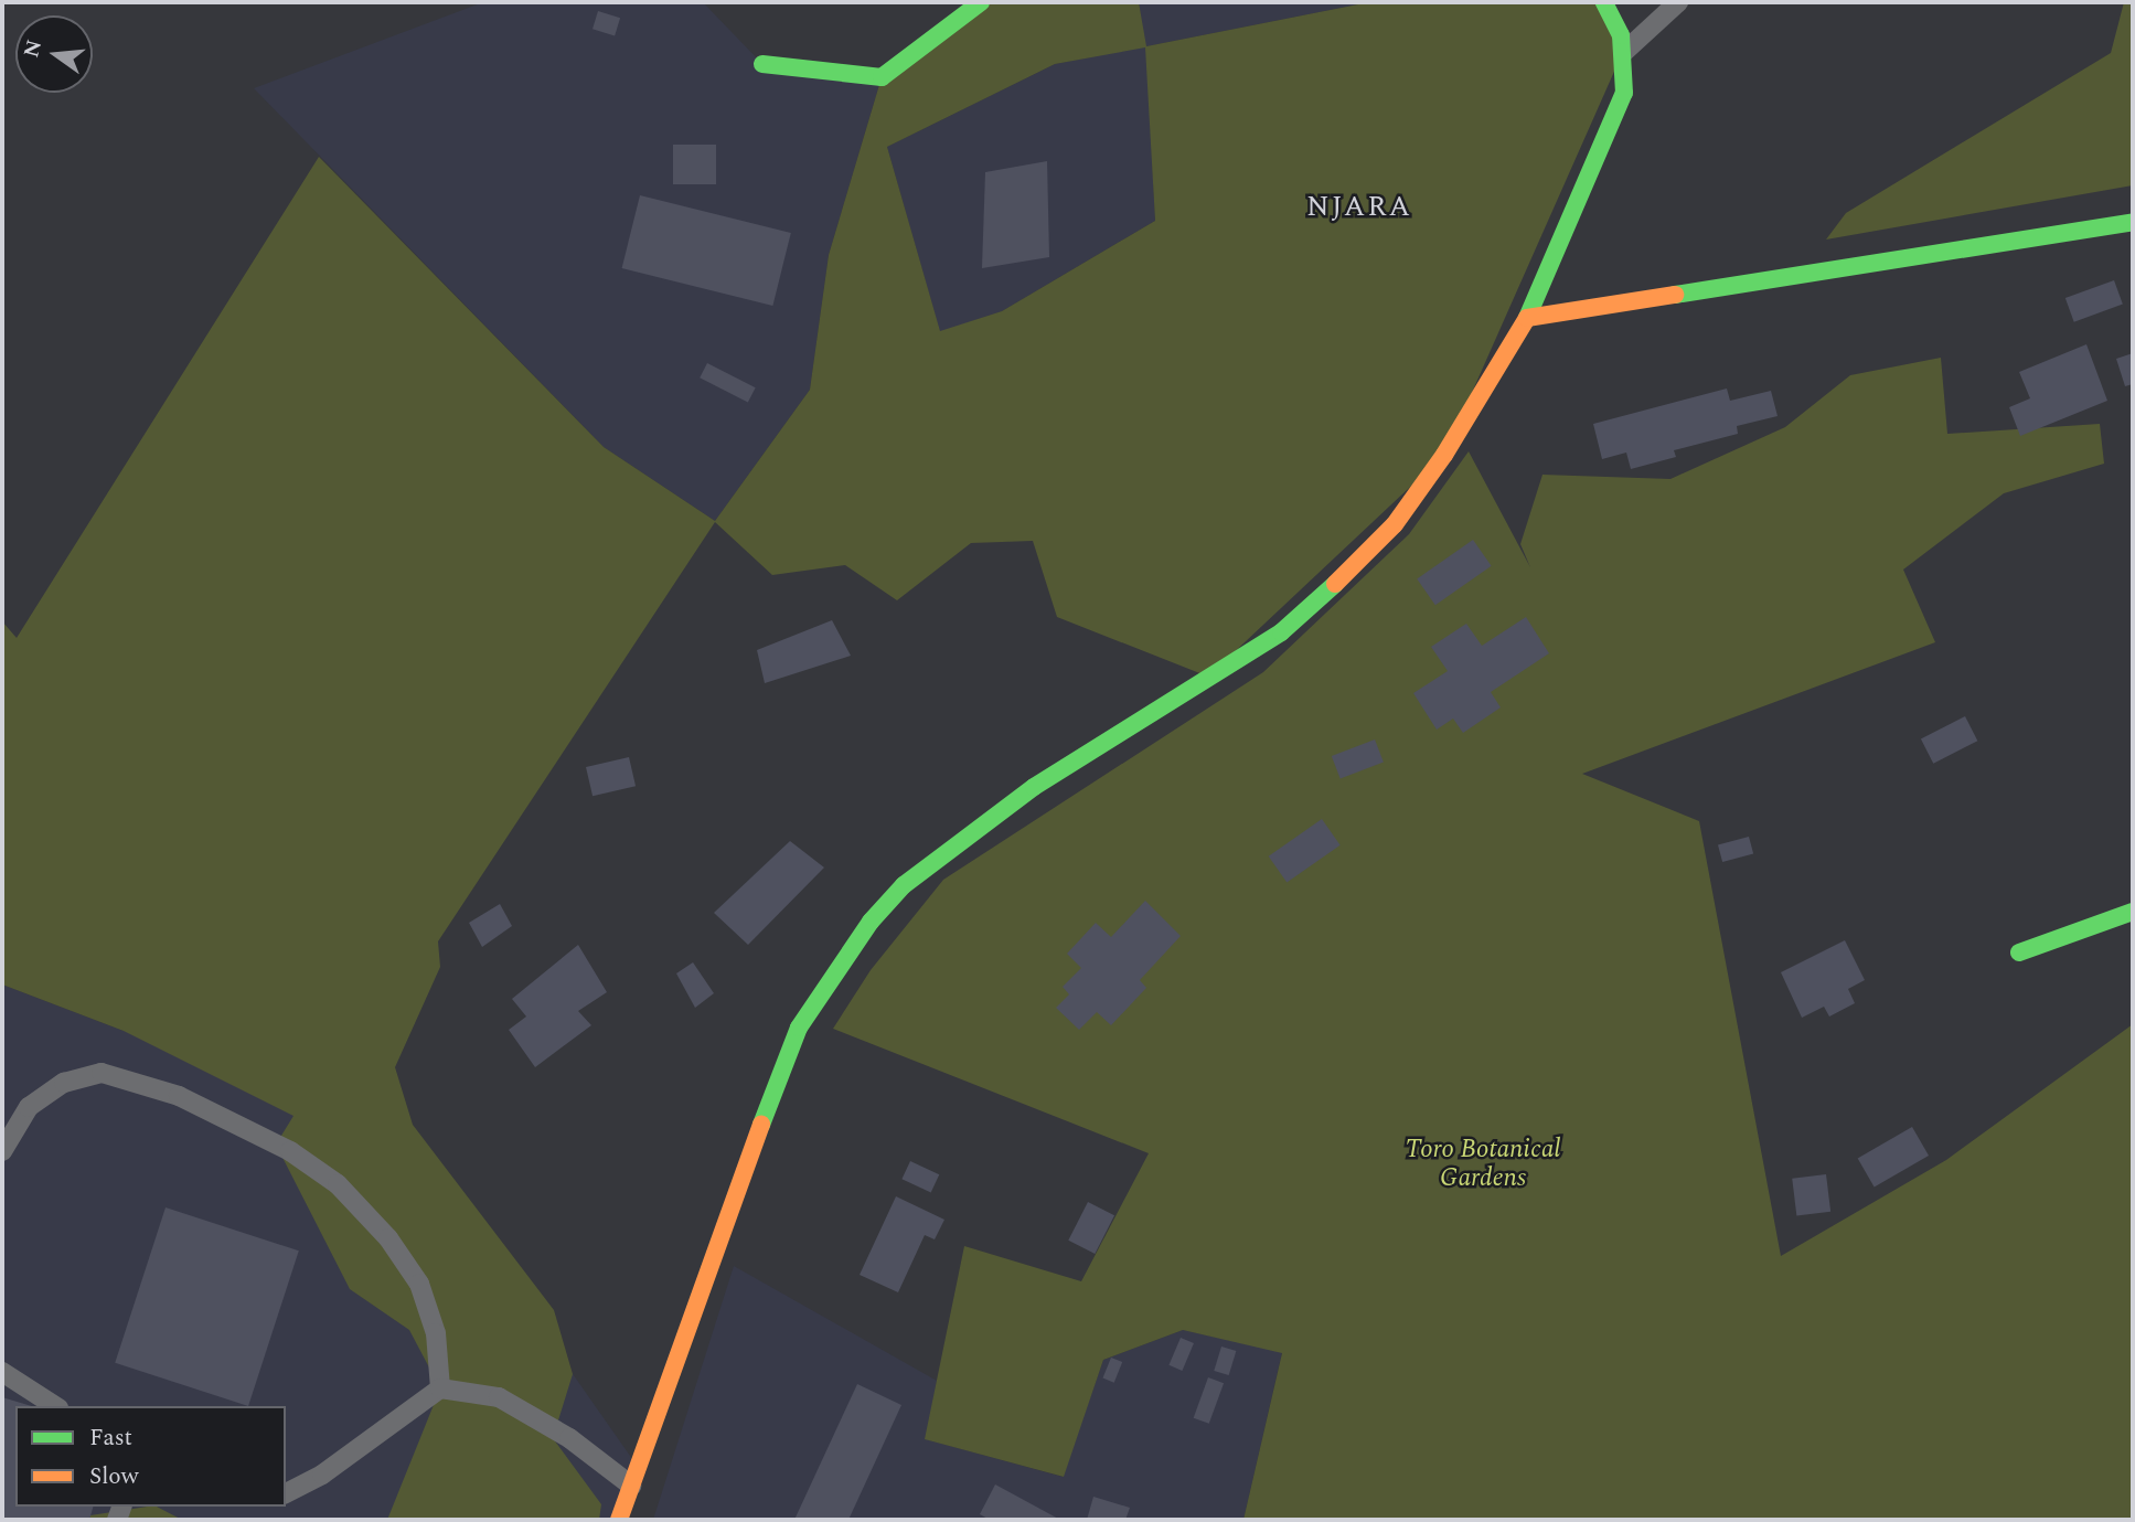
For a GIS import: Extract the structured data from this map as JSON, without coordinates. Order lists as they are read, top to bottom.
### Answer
{
  "districts": ["NJARA"],
  "parks": ["Toro Botanical Gardens"],
  "legend": ["Fast", "Slow"],
  "north": "left"
}
